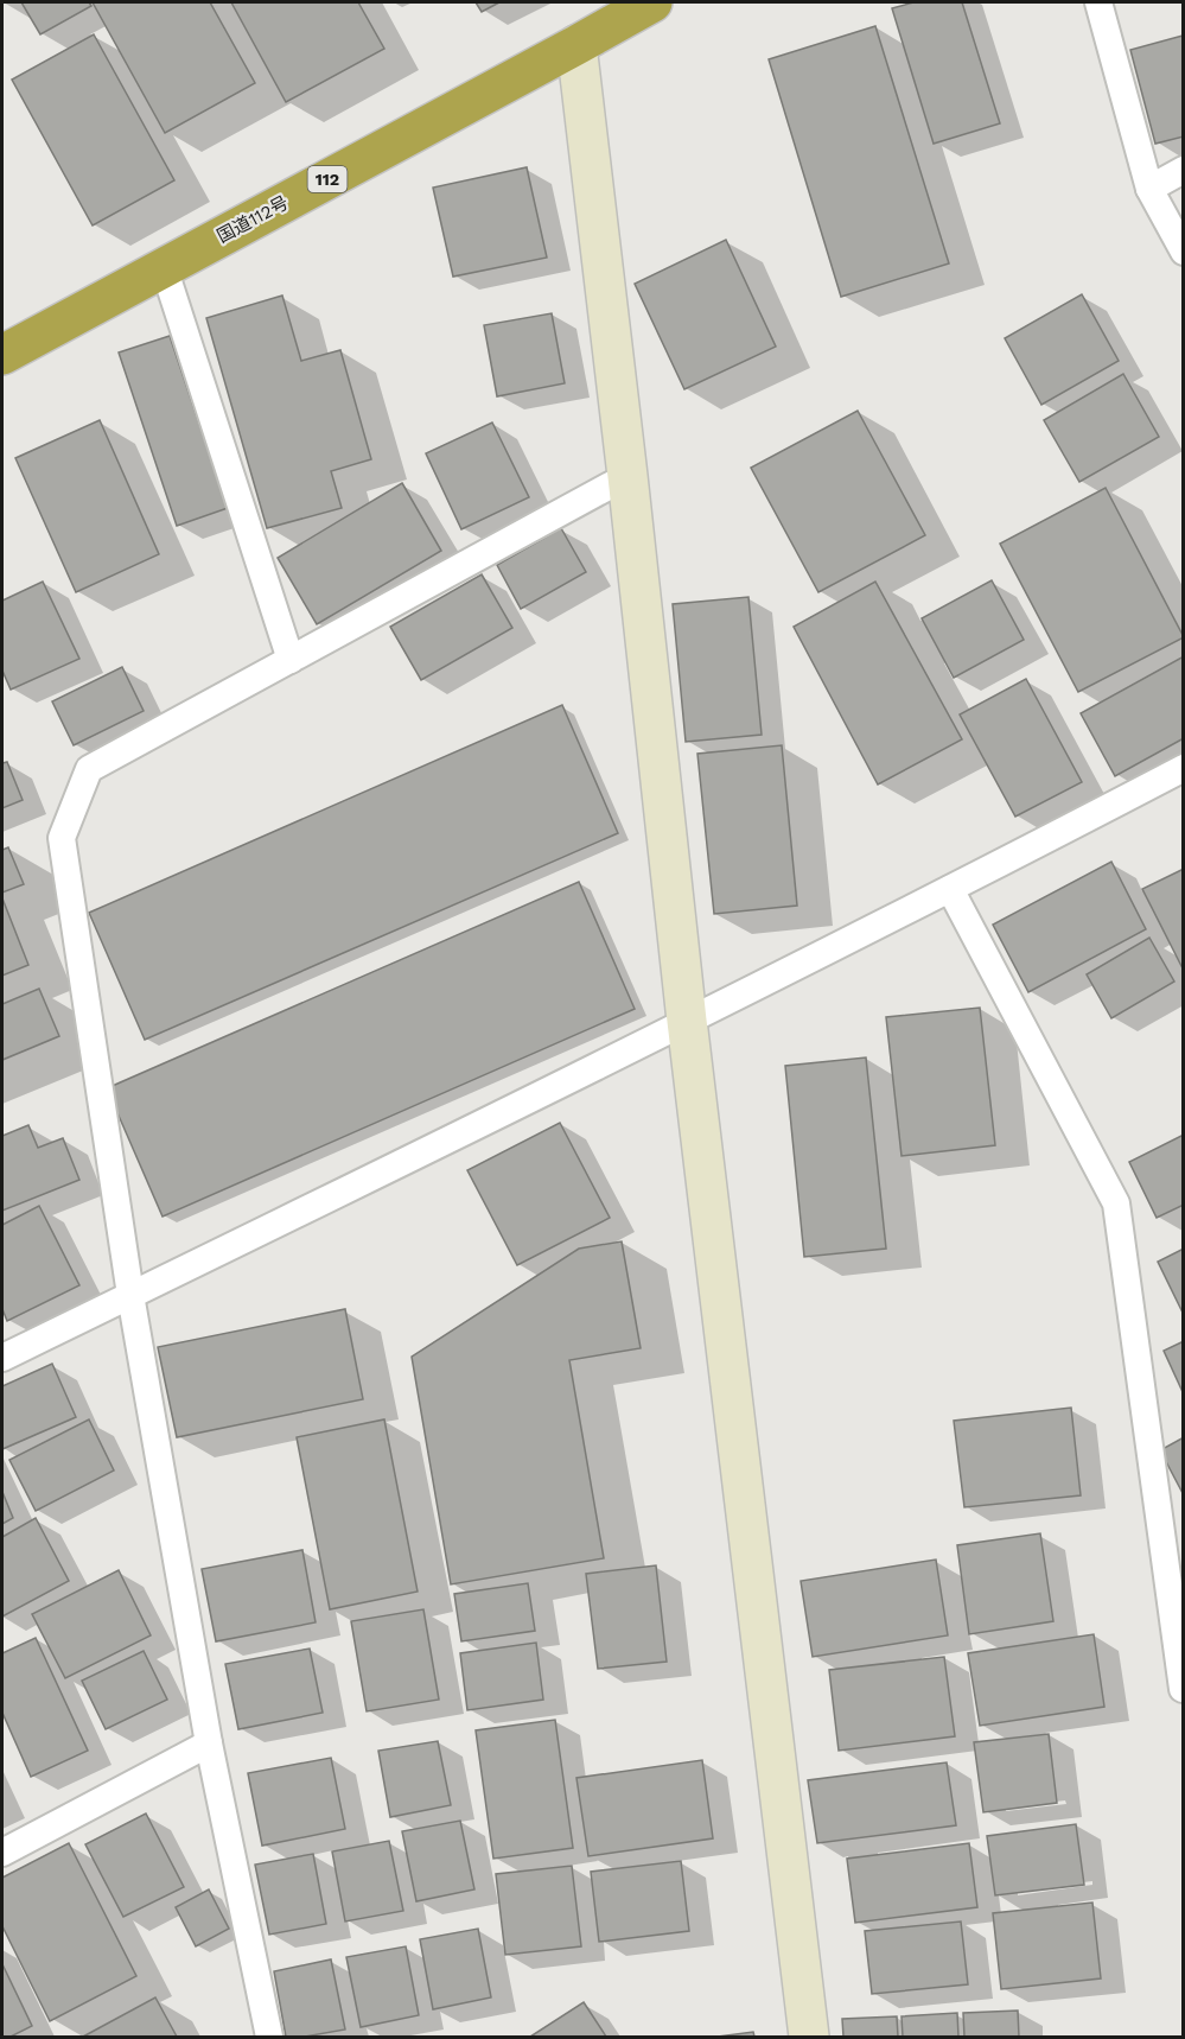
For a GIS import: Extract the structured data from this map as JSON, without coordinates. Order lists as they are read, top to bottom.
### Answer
{
  "streets": {
    "highway": ["112", "国道112号"]
  }
}
